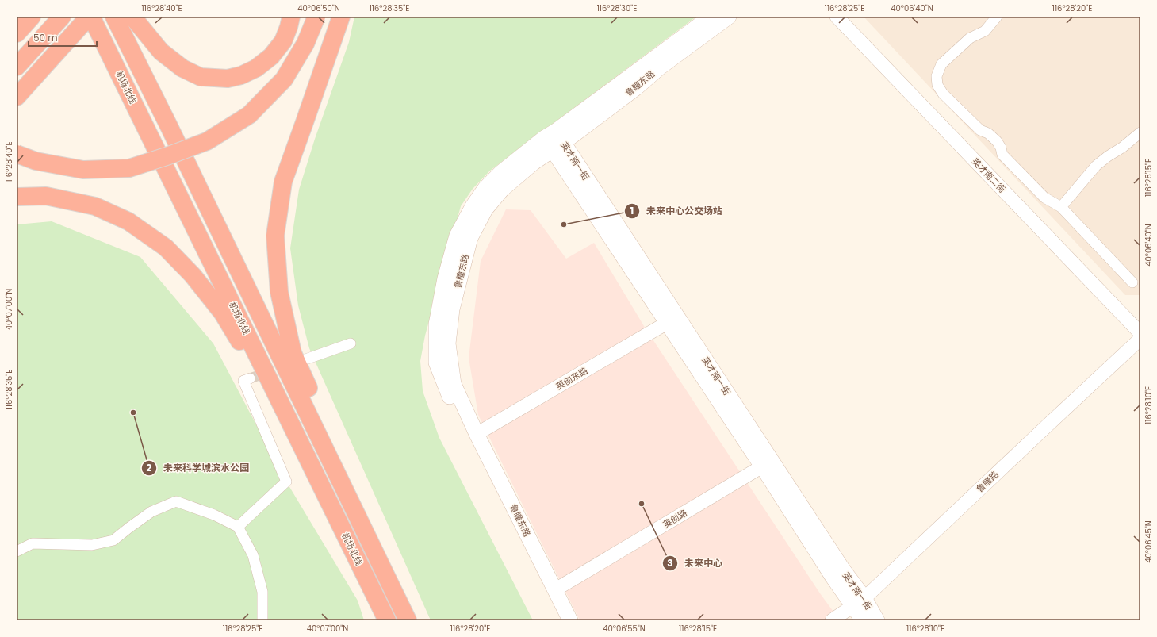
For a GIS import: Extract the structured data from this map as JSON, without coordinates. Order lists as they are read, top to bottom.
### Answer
{
  "streets": {
    "highway": ["机场北线"],
    "main road": ["鲁瞳东路", "英才南一街"],
    "street": [
      "英才南二街",
      "英创东路",
      "鲁瞳路",
      "英创路"
    ]
  },
  "crossings": [
    ["鲁瞳东路", "英才南一街"],
    ["鲁瞳东路", "英创东路"],
    ["鲁瞳东路", "英创路"],
    ["英才南一街", "英创东路"],
    ["英才南一街", "鲁瞳路"],
    ["英才南一街", "英创路"]
  ],
  "places": ["未来中心公交场站", "未来科学城滨水公园", "未来中心"],
  "scale_bar": "50 m",
  "coordinates": [
    "116°28'40\"E",
    "40°06'50\"N",
    "116°28'35\"E",
    "116°28'30\"E",
    "116°28'25\"E",
    "40°06'40\"N",
    "116°28'20\"E",
    "116°28'15\"E",
    "40°07'00\"N",
    "116°28'10\"E",
    "40°06'45\"N",
    "40°06'55\"N"
  ]
}
